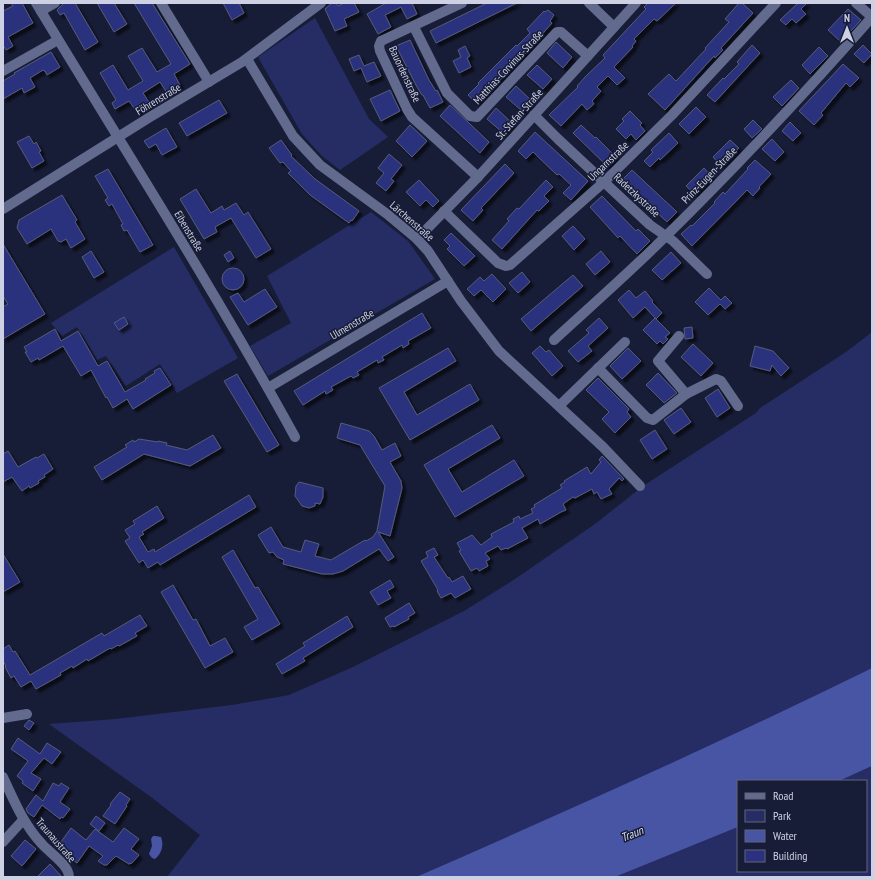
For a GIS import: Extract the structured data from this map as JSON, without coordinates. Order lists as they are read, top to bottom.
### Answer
{
  "streets": {
    "street": [
      "Matthias-Corvinus-Straße",
      "Bauordenstraße",
      "Föhrenstraße",
      "St.-Stefan-Straße",
      "Ungarnstraße",
      "Prinz-Eugen-Straße",
      "Radetzkystraße",
      "Lärchenstraße",
      "Eibenstraße",
      "Ulmenstraße",
      "Traunaustraße"
    ]
  },
  "crossings": [
    ["Matthias-Corvinus-Straße", "Bauordenstraße"],
    ["Matthias-Corvinus-Straße", "St.-Stefan-Straße"],
    ["Bauordenstraße", "St.-Stefan-Straße"],
    ["Föhrenstraße", "Lärchenstraße"],
    ["Föhrenstraße", "Eibenstraße"],
    ["St.-Stefan-Straße", "Ungarnstraße"],
    ["St.-Stefan-Straße", "Radetzkystraße"],
    ["St.-Stefan-Straße", "Lärchenstraße"],
    ["Ungarnstraße", "Radetzkystraße"],
    ["Prinz-Eugen-Straße", "Radetzkystraße"],
    ["Lärchenstraße", "Ulmenstraße"],
    ["Eibenstraße", "Ulmenstraße"]
  ],
  "water": ["Traun"],
  "legend": [
    "Road",
    "Park",
    "Water",
    "Building"
  ],
  "north": "top"
}
